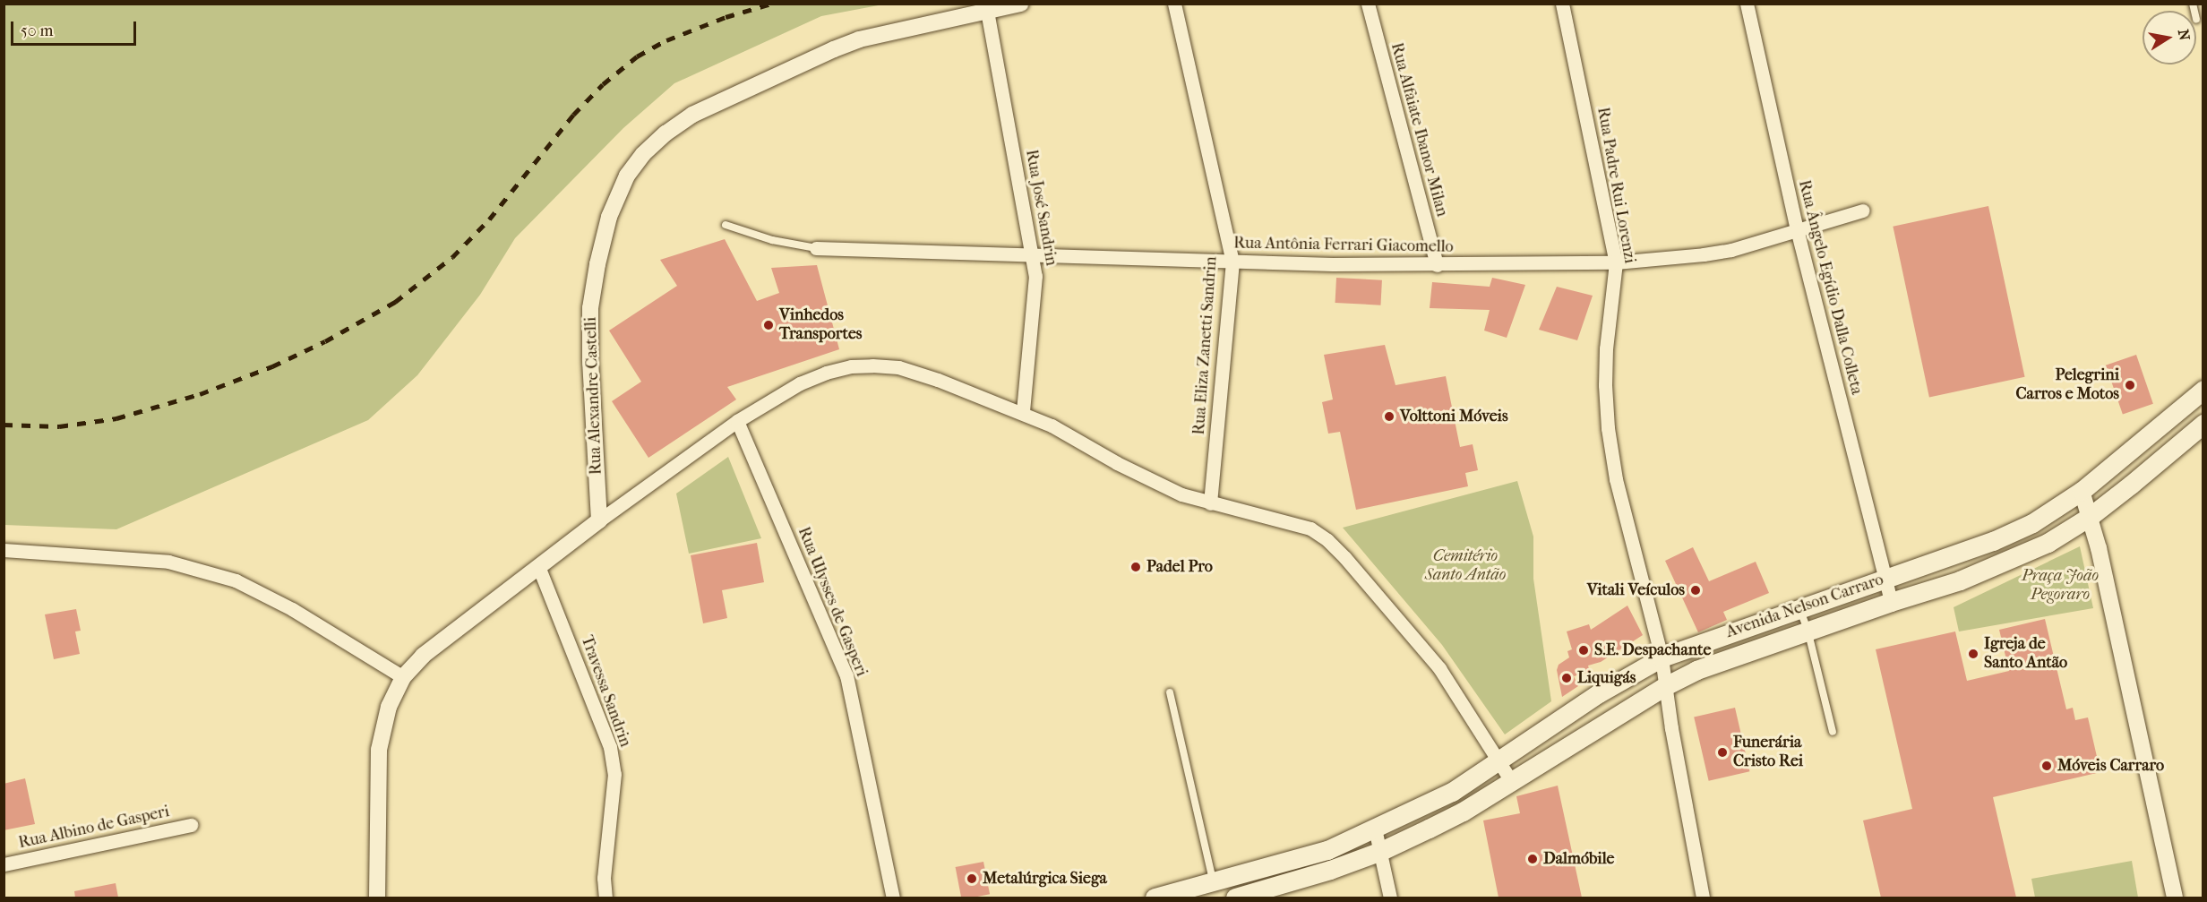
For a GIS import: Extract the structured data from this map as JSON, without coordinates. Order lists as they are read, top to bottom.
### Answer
{
  "streets": {
    "main road": ["Avenida Nelson Carraro"],
    "street": [
      "Rua Alfaiate Ibanor Milan",
      "Rua Padre Rui Lorenzi",
      "Rua José Sandrin",
      "Rua Antônia Ferrari Giacomello",
      "Rua Ângelo Egídio Dalla Colleta",
      "Rua Eliza Zanetti Sandrin",
      "Rua Alexandre Castelli",
      "Rua Ulysses de Gasperi",
      "Travessa Sandrin",
      "Rua Albino de Gasperi"
    ]
  },
  "crossings": [
    ["Rua Alfaiate Ibanor Milan", "Rua Antônia Ferrari Giacomello"],
    ["Rua Padre Rui Lorenzi", "Rua Antônia Ferrari Giacomello"],
    ["Rua Padre Rui Lorenzi", "Avenida Nelson Carraro"],
    ["Rua José Sandrin", "Rua Antônia Ferrari Giacomello"],
    ["Rua José Sandrin", "Rua Alexandre Castelli"],
    ["Rua Antônia Ferrari Giacomello", "Rua Ângelo Egídio Dalla Colleta"],
    ["Rua Antônia Ferrari Giacomello", "Rua Eliza Zanetti Sandrin"],
    ["Rua Ângelo Egídio Dalla Colleta", "Avenida Nelson Carraro"]
  ],
  "parks": ["Cemitério Santo Antão", "Praça João Pegoraro"],
  "places": [
    "Vinhedos Transportes",
    "Pelegrini Carros e Motos",
    "Volttoni Móveis",
    "Padel Pro",
    "Vitali Veículos",
    "S.E. Despachante",
    "Igreja de Santo Antão",
    "Liquigás",
    "Funerária Cristo Rei",
    "Móveis Carraro",
    "Dalmóbile",
    "Metalúrgica Siega"
  ],
  "scale_bar": "50 m",
  "north": "right"
}
